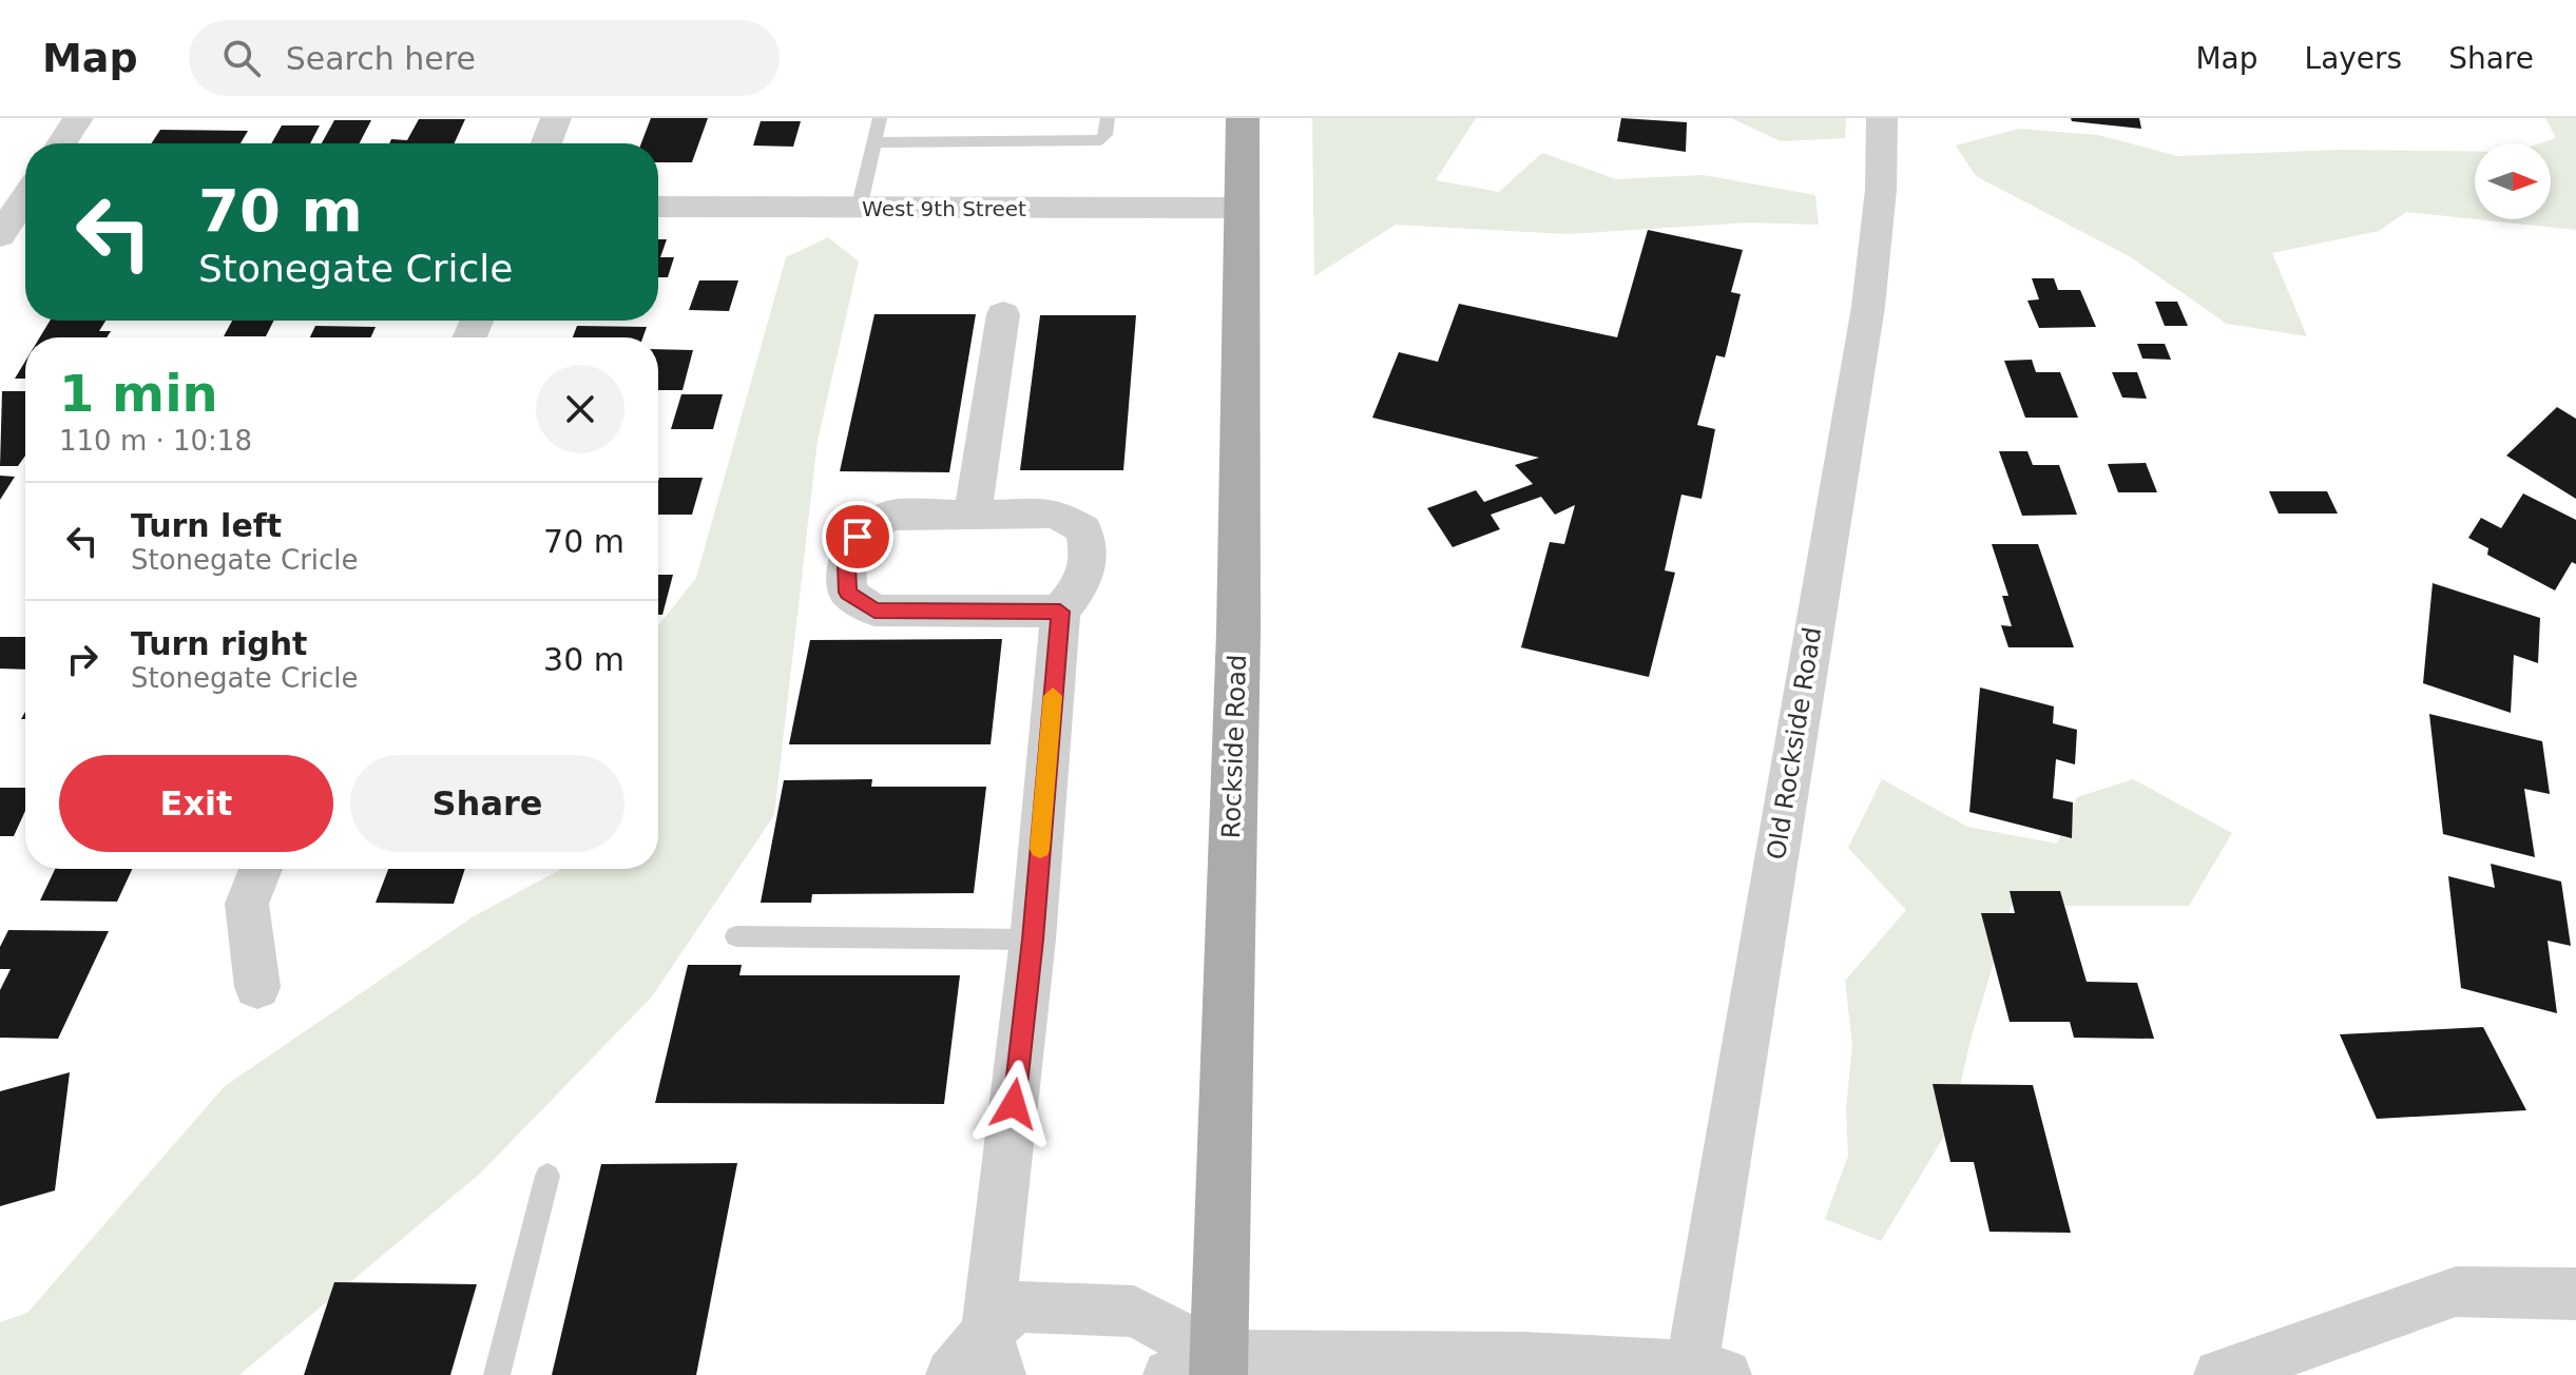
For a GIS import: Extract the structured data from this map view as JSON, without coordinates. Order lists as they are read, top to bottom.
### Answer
{
  "streets": {
    "main road": ["Rockside Road"],
    "street": ["West 9th Street", "Old Rockside Road"]
  },
  "crossings": [
    ["West 9th Street", "Rockside Road"]
  ],
  "north": "right",
  "page": {
    "header": "Map",
    "search": "Search here",
    "nav": ["Map", "Layers", "Share"],
    "turn": ["70 m", "Stonegate Cricle"],
    "heading": ["1 min", "110 m · 10:18"],
    "list": [
      {
        "name": "Turn left",
        "note": "Stonegate Cricle",
        "value": "70 m"
      },
      {
        "name": "Turn right",
        "note": "Stonegate Cricle",
        "value": "30 m"
      }
    ],
    "buttons": ["Exit", "Share"]
  }
}
